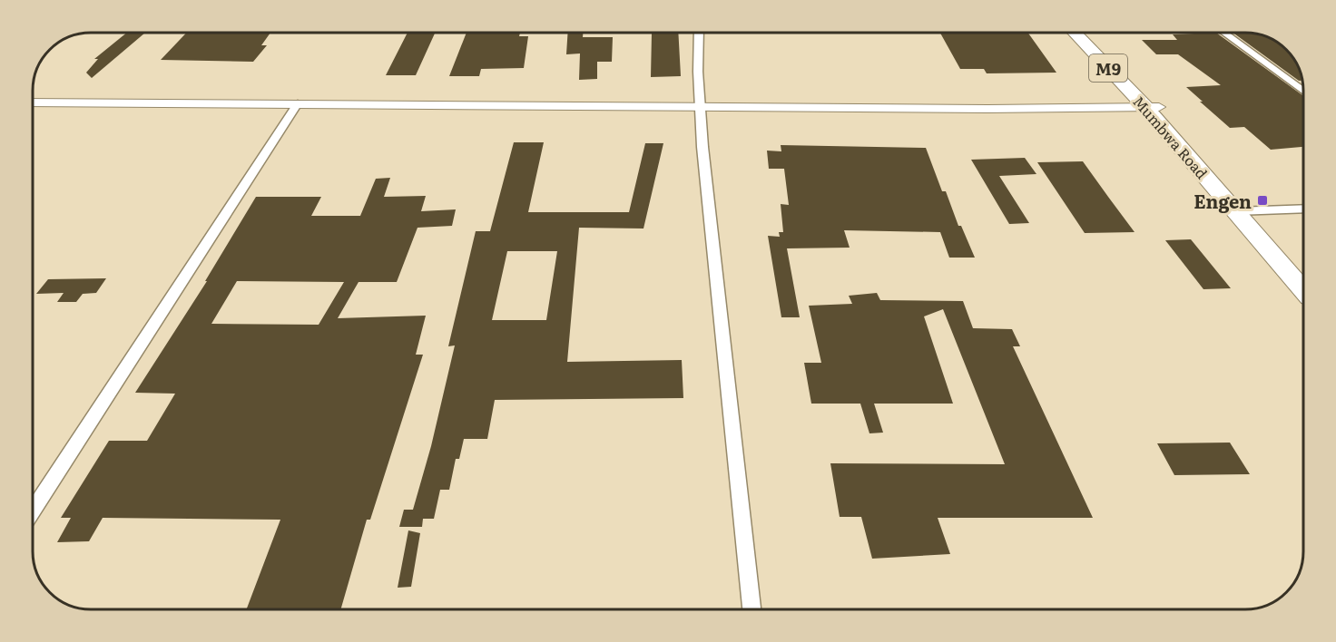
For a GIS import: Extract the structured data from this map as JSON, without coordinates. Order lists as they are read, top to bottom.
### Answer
{
  "streets": {
    "main road": ["M9", "Mumbwa Road"]
  },
  "places": {
    "transit": ["Engen"]
  }
}
